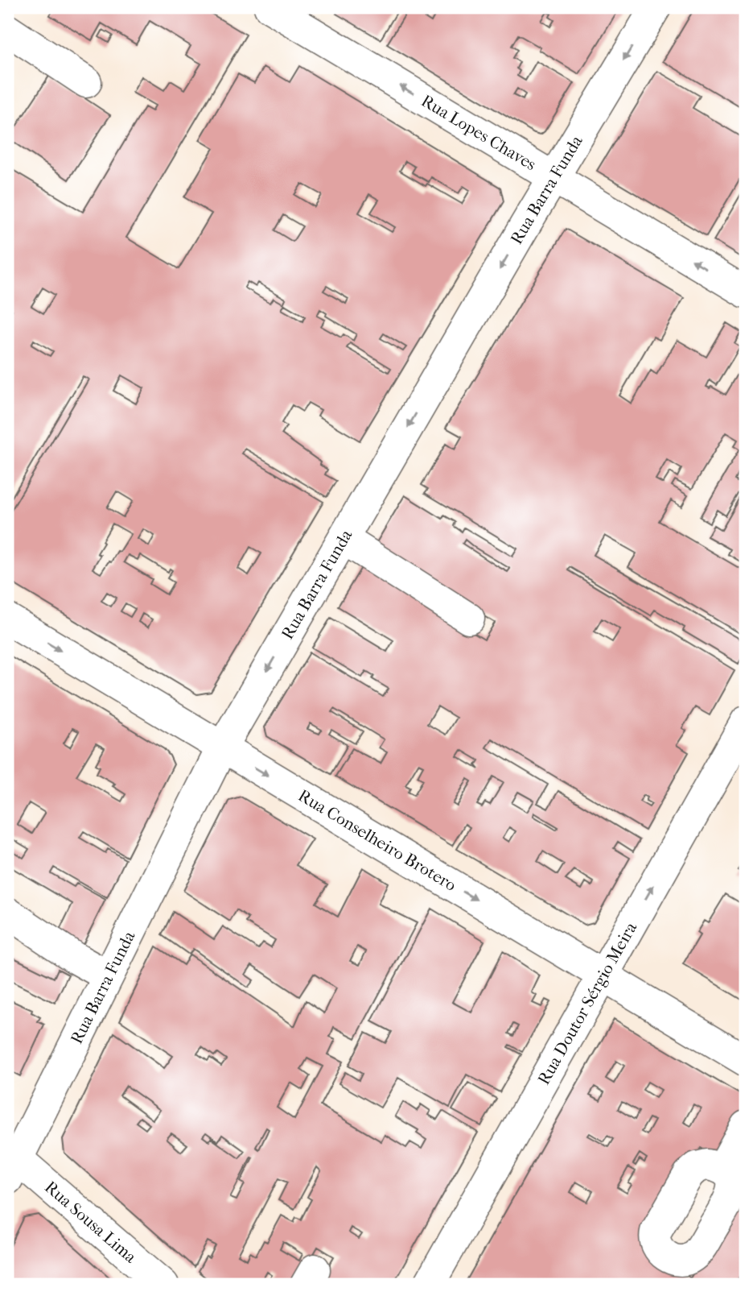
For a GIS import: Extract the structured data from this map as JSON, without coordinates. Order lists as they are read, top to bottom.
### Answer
{
  "streets": {
    "street": [
      "Rua Lopes Chaves",
      "Rua Barra Funda",
      "Rua Conselheiro Brotero",
      "Rua Doutor Sérgio Meira",
      "Rua Sousa Lima"
    ]
  },
  "crossings": [
    ["Rua Lopes Chaves", "Rua Barra Funda"],
    ["Rua Barra Funda", "Rua Conselheiro Brotero"],
    ["Rua Barra Funda", "Rua Sousa Lima"],
    ["Rua Conselheiro Brotero", "Rua Doutor Sérgio Meira"]
  ],
  "one_way": ["Rua Lopes Chaves", "Rua Barra Funda", "Rua Doutor Sérgio Meira"]
}
